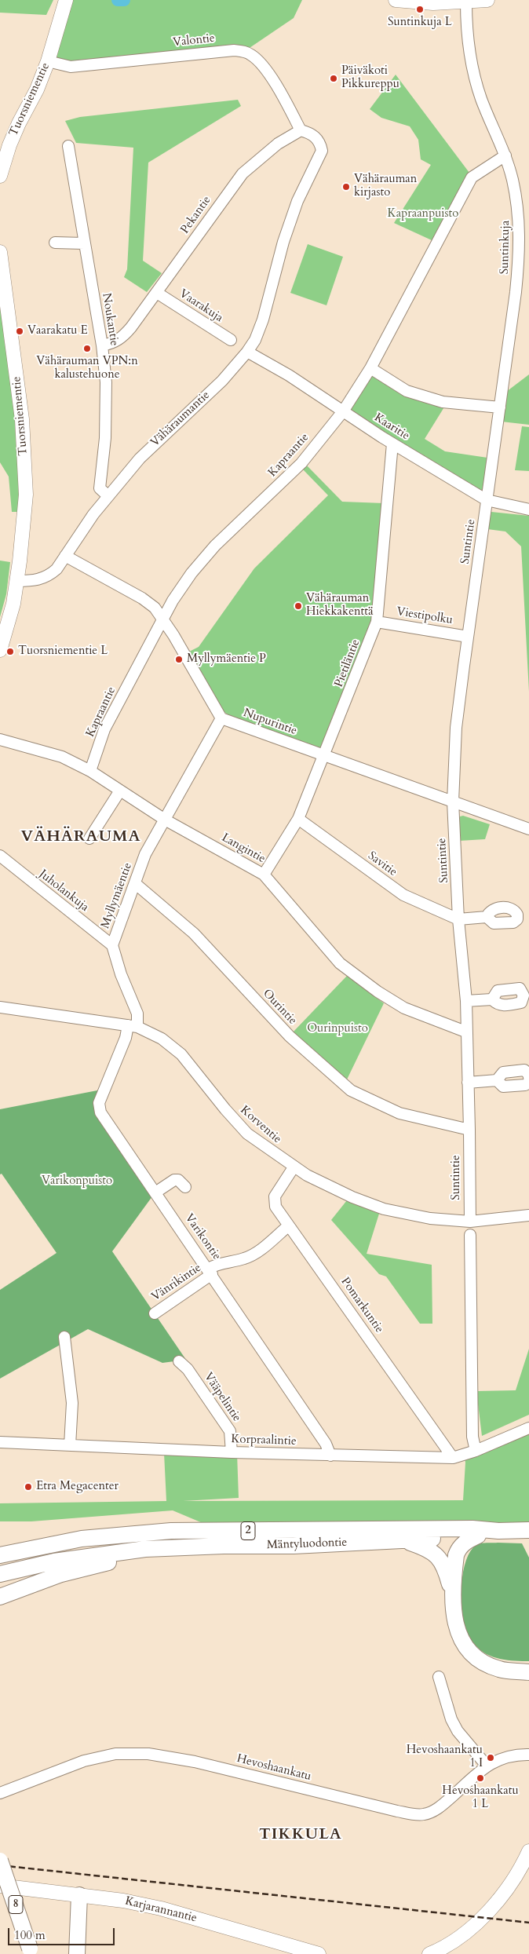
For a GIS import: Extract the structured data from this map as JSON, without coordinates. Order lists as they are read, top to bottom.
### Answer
{
  "streets": {
    "highway": ["2", "Mäntyluodontie", "8"],
    "main road": ["Tuorsniementie", "Karjarannantie"],
    "street": [
      "Valontie",
      "Pekantie",
      "Suntinkuja",
      "Vaarakuja",
      "Noukantie",
      "Vähäraumantie",
      "Kaaritie",
      "Kapraantie",
      "Suntintie",
      "Viestipolku",
      "Pietiläntie",
      "Nupurintie",
      "Langintie",
      "Savitie",
      "Juholankuja",
      "Myllymäentie",
      "Ourintie",
      "Korventie",
      "Varikontie",
      "Vänrikintie",
      "Pomarkuntie",
      "Vääpelintie",
      "Korpraalintie",
      "Hevoshaankatu"
    ]
  },
  "crossings": [
    ["Valontie", "Tuorsniementie"],
    ["Valontie", "Pekantie"],
    ["Valontie", "Vähäraumantie"],
    ["Tuorsniementie", "Vähäraumantie"],
    ["Pekantie", "Vaarakuja"],
    ["Pekantie", "Noukantie"],
    ["Pekantie", "Vähäraumantie"],
    ["Suntinkuja", "Kaaritie"],
    ["Suntinkuja", "Kapraantie"],
    ["Suntinkuja", "Suntintie"],
    ["Noukantie", "Vähäraumantie"],
    ["Vähäraumantie", "Kaaritie"],
    ["Kaaritie", "Kapraantie"],
    ["Kaaritie", "Suntintie"],
    ["Kaaritie", "Pietiläntie"],
    ["Kapraantie", "Langintie"],
    ["Suntintie", "Viestipolku"],
    ["Suntintie", "Nupurintie"],
    ["Suntintie", "Langintie"],
    ["Suntintie", "Savitie"],
    ["Suntintie", "Ourintie"],
    ["Suntintie", "Korventie"],
    ["Viestipolku", "Pietiläntie"],
    ["Pietiläntie", "Nupurintie"],
    ["Pietiläntie", "Langintie"],
    ["Pietiläntie", "Savitie"],
    ["Nupurintie", "Myllymäentie"],
    ["Langintie", "Myllymäentie"],
    ["Juholankuja", "Myllymäentie"],
    ["Myllymäentie", "Ourintie"],
    ["Myllymäentie", "Korventie"],
    ["Myllymäentie", "Varikontie"],
    ["Korventie", "Varikontie"],
    ["Korventie", "Pomarkuntie"],
    ["Varikontie", "Vänrikintie"],
    ["Varikontie", "Korpraalintie"],
    ["Vänrikintie", "Pomarkuntie"],
    ["Pomarkuntie", "Korpraalintie"],
    ["Vääpelintie", "Korpraalintie"]
  ],
  "districts": ["VÄHÄRAUMA", "TIKKULA"],
  "parks": ["Kapraanpuisto", "Ourinpuisto", "Varikonpuisto"],
  "places": [
    "Suntinkuja L",
    "Päiväkoti Pikkureppu",
    "Vähärauman kirjasto",
    "Vaarakatu E",
    "Vähärauman VPN:n kalustehuone",
    "Vähärauman Hiekkakenttä",
    "Tuorsniementie L",
    "Myllymäentie P",
    "Etra Megacenter",
    "Hevoshaankatu 1 I",
    "Hevoshaankatu 1 L"
  ],
  "scale_bar": "100 m"
}
